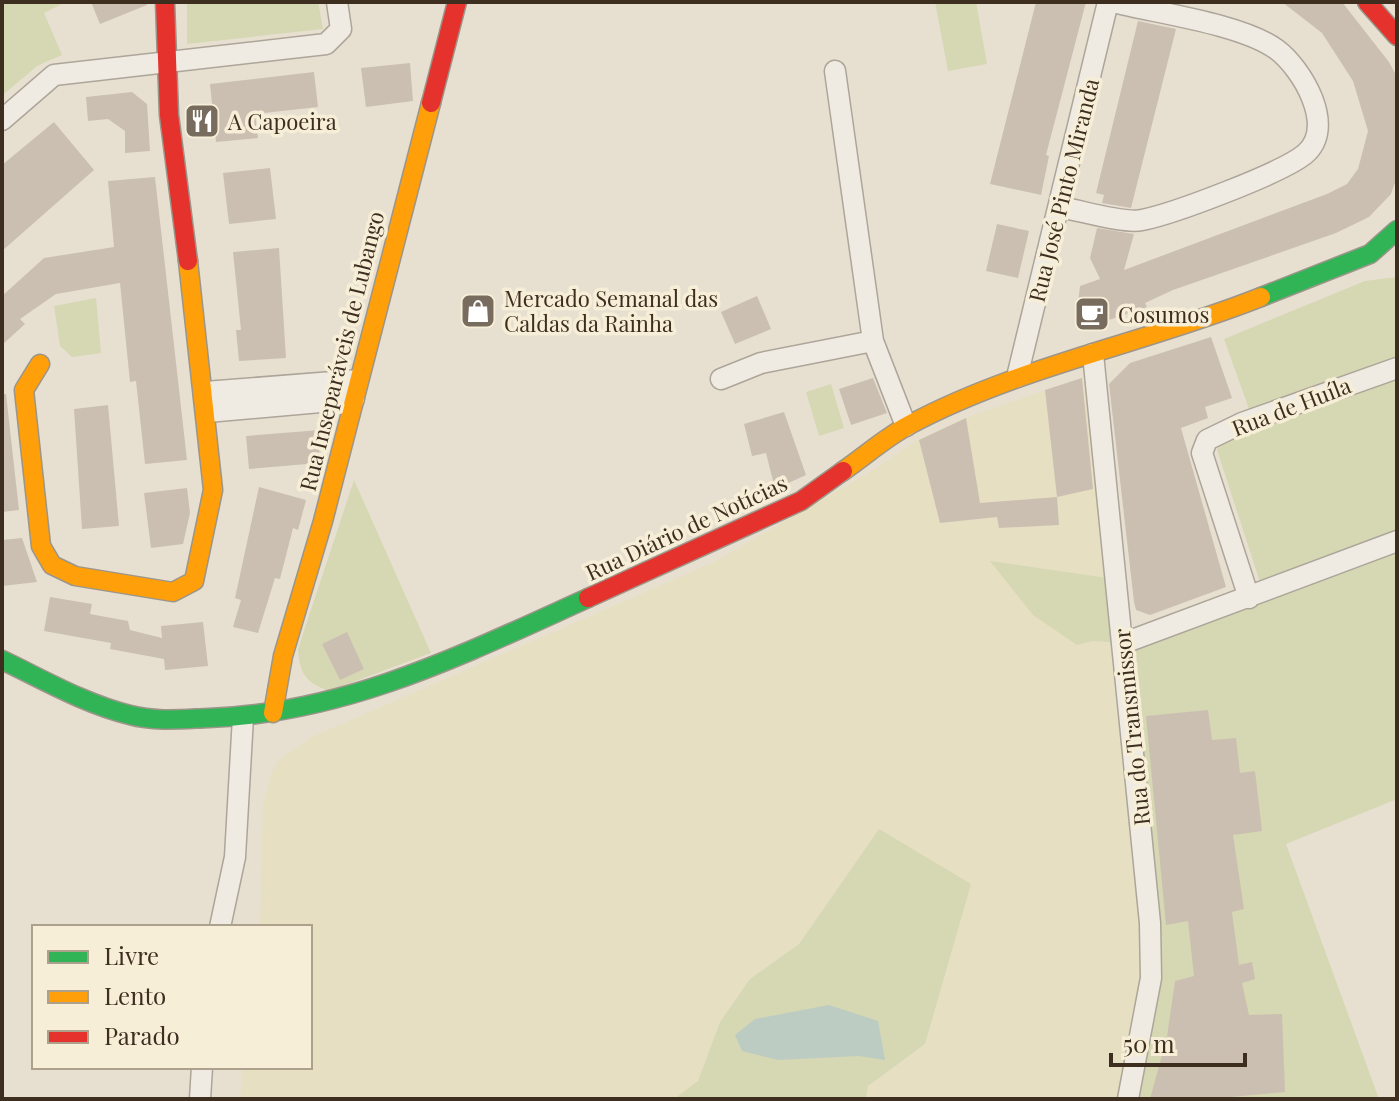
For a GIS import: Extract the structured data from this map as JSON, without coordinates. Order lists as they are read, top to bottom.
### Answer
{
  "streets": {
    "street": [
      "Rua José Pinto Miranda",
      "Rua Inseparáveis de Lubango",
      "Rua de Huíla",
      "Rua Diário de Notícias",
      "Rua do Transmissor"
    ]
  },
  "crossings": [
    ["Rua José Pinto Miranda", "Rua Diário de Notícias"],
    ["Rua Inseparáveis de Lubango", "Rua Diário de Notícias"],
    ["Rua Diário de Notícias", "Rua do Transmissor"]
  ],
  "places": {
    "restaurant": ["A Capoeira"],
    "shop": ["Mercado Semanal das Caldas da Rainha"],
    "cafe": ["Cosumos"]
  },
  "legend": ["Livre", "Lento", "Parado"],
  "scale_bar": "50 m"
}
